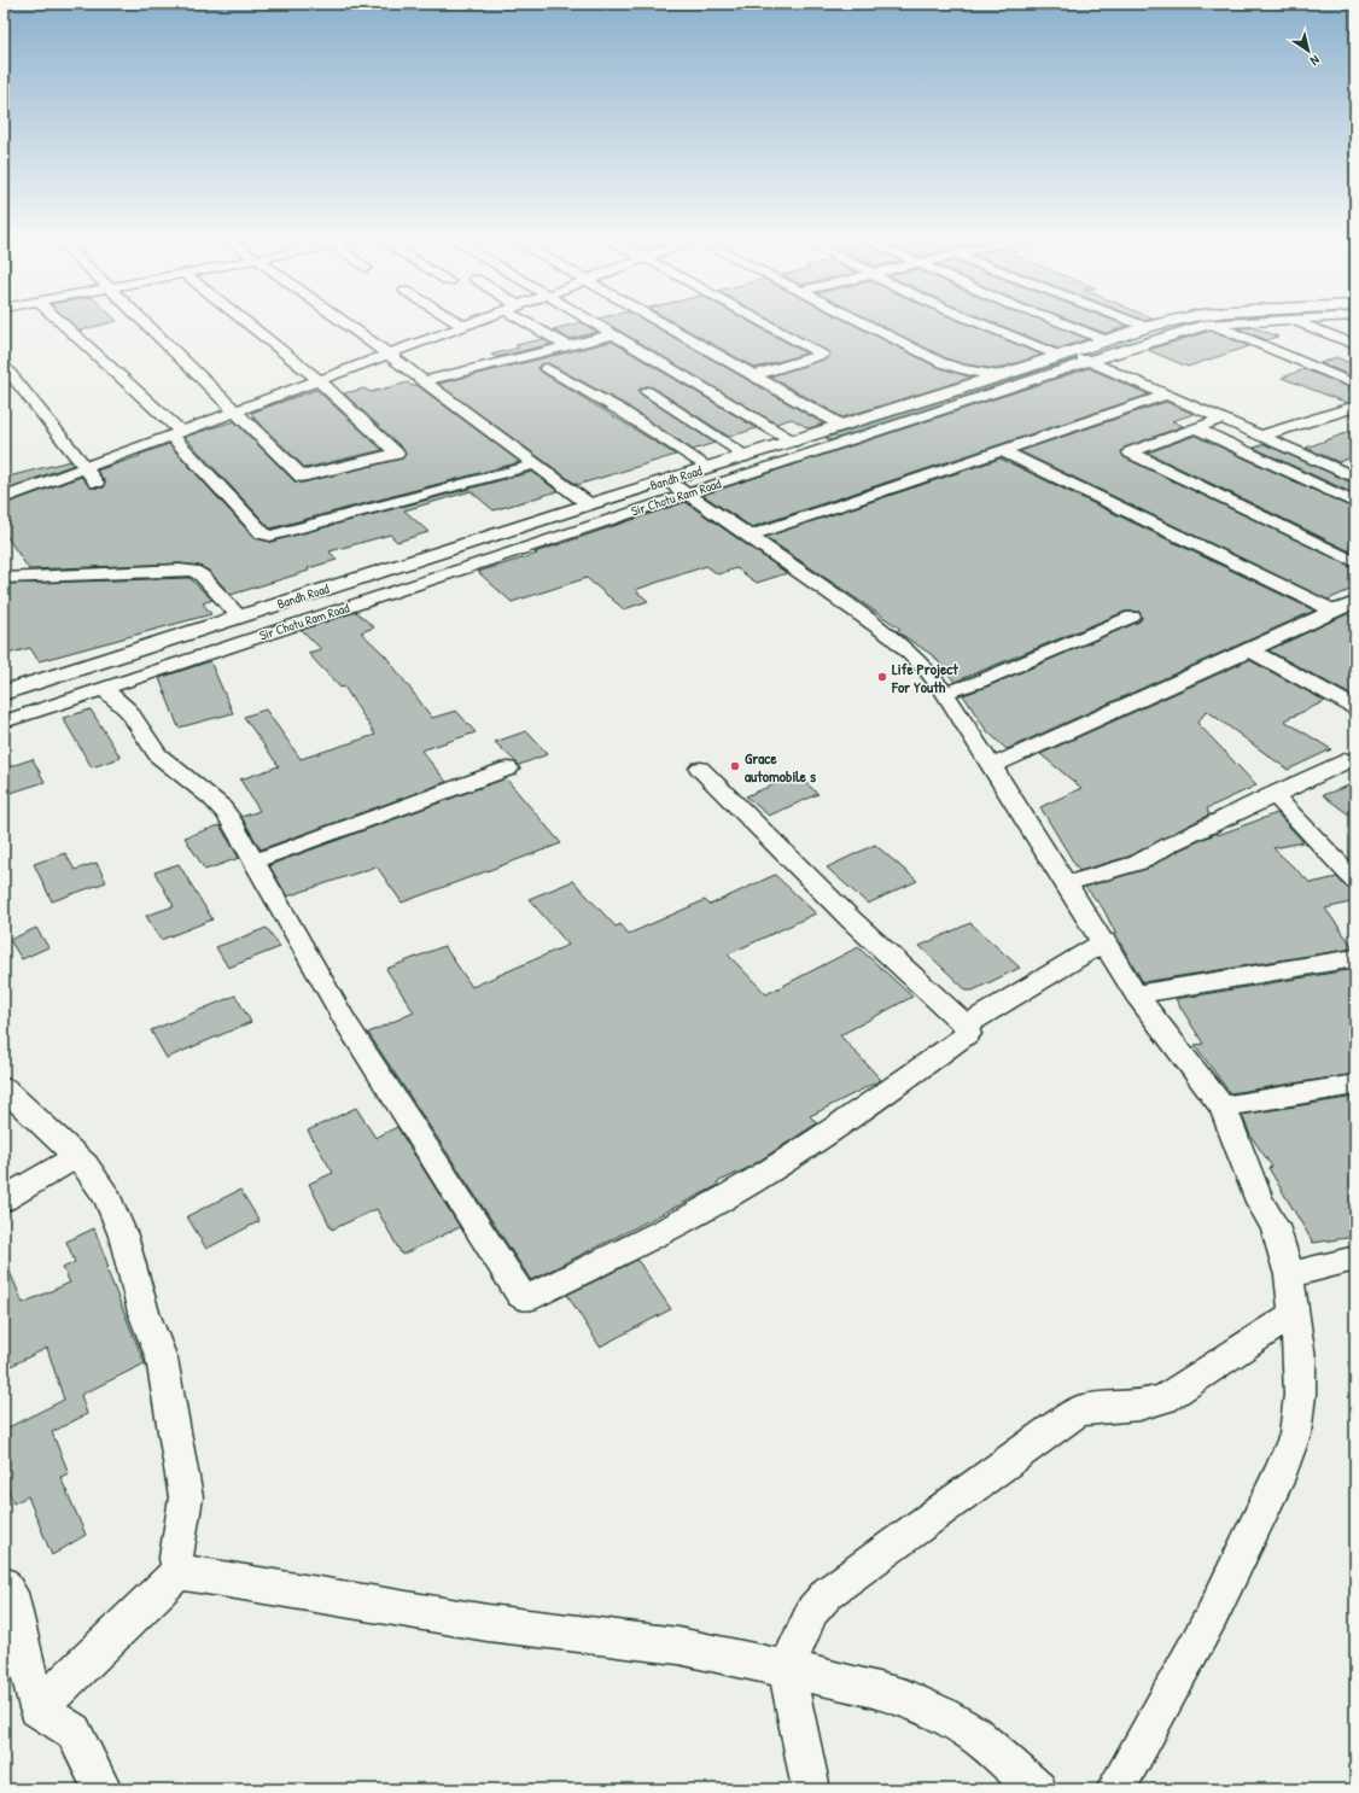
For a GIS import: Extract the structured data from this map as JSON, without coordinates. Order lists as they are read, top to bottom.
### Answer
{
  "streets": {
    "street": ["Bandh Road", "Sir Chotu Ram Road"]
  },
  "places": ["Life Project For Youth", "Grace automobile s"],
  "north": "bottom right"
}
